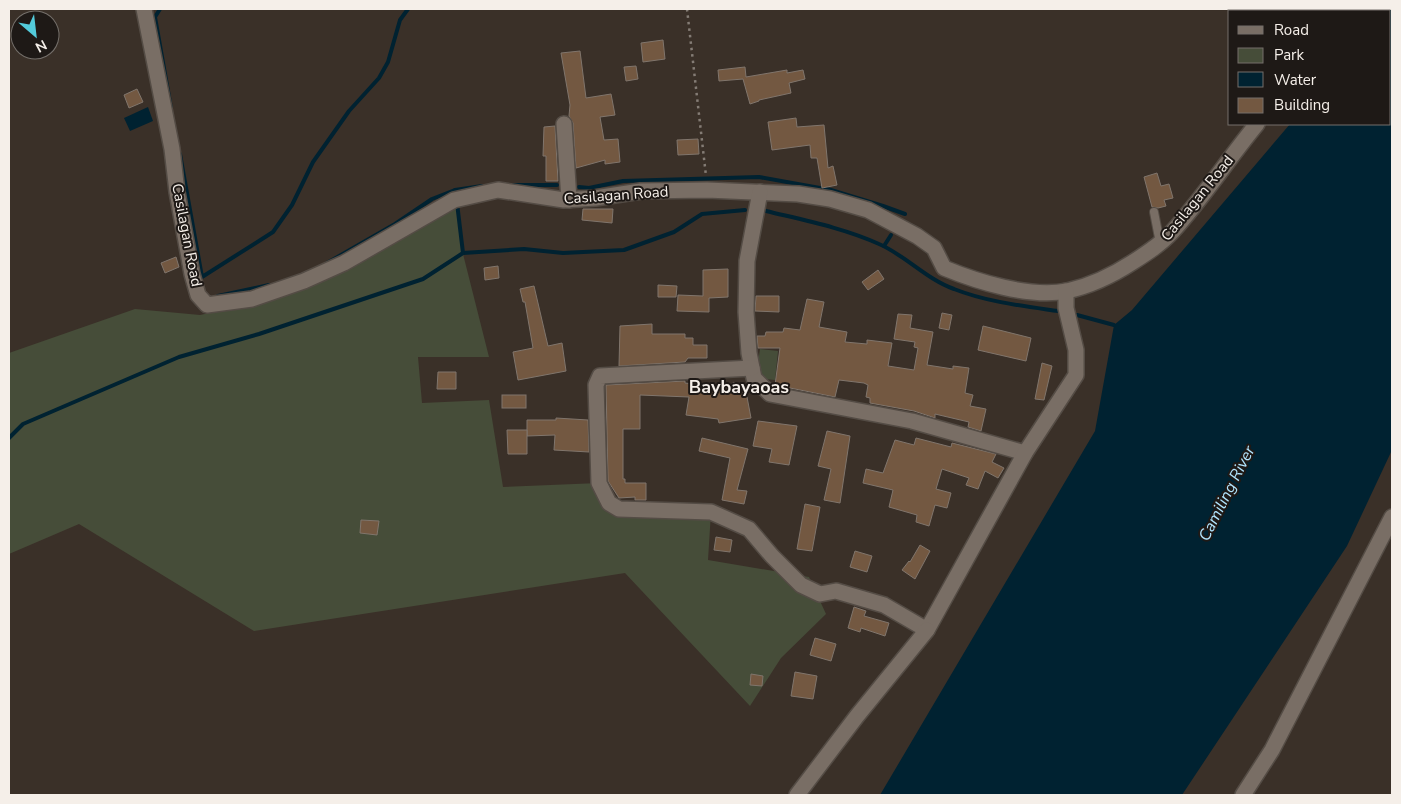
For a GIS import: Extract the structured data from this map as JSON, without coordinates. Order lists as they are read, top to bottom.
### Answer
{
  "streets": {
    "street": ["Casilagan Road"]
  },
  "districts": ["Baybayaoas"],
  "water": ["Camiling River"],
  "legend": [
    "Road",
    "Park",
    "Water",
    "Building"
  ],
  "north": "bottom right"
}
